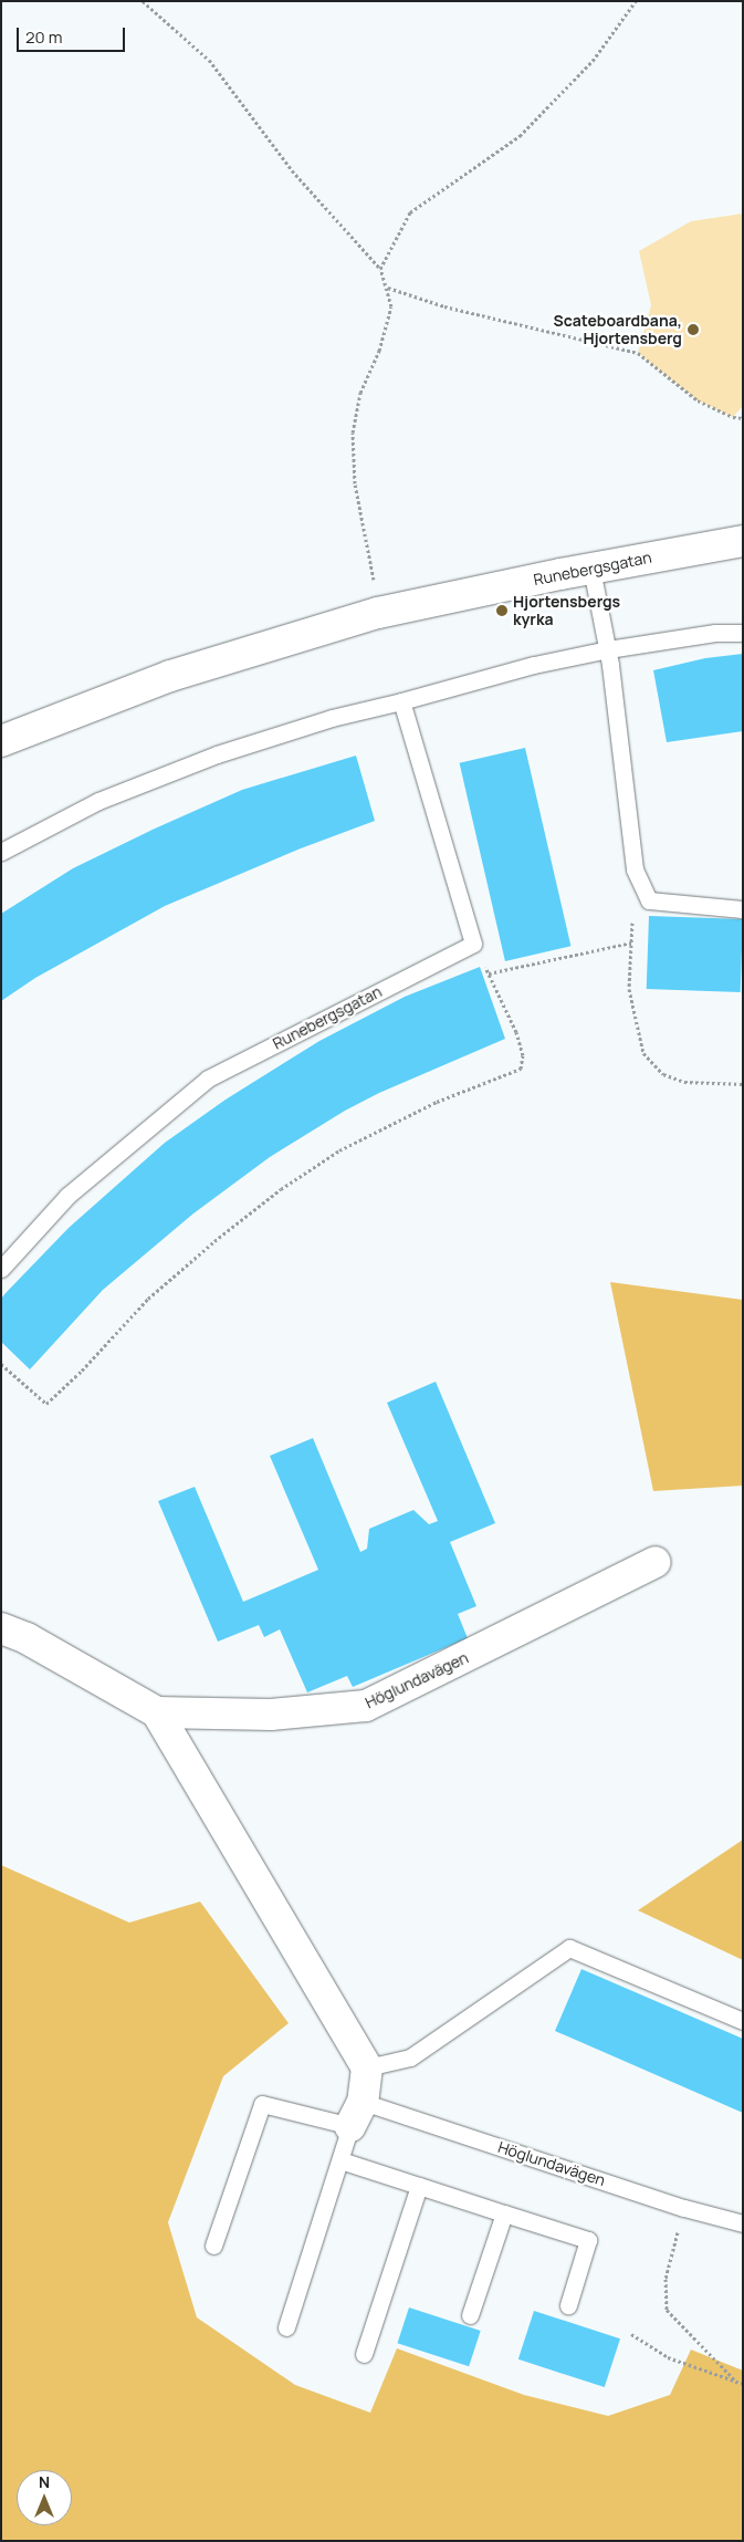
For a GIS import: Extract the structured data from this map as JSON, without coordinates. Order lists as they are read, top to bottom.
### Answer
{
  "streets": {
    "street": ["Runebergsgatan", "Höglundavägen"]
  },
  "places": ["Scateboardbana, Hjortensberg", "Hjortensbergs kyrka"],
  "scale_bar": "20 m",
  "north": "top"
}
